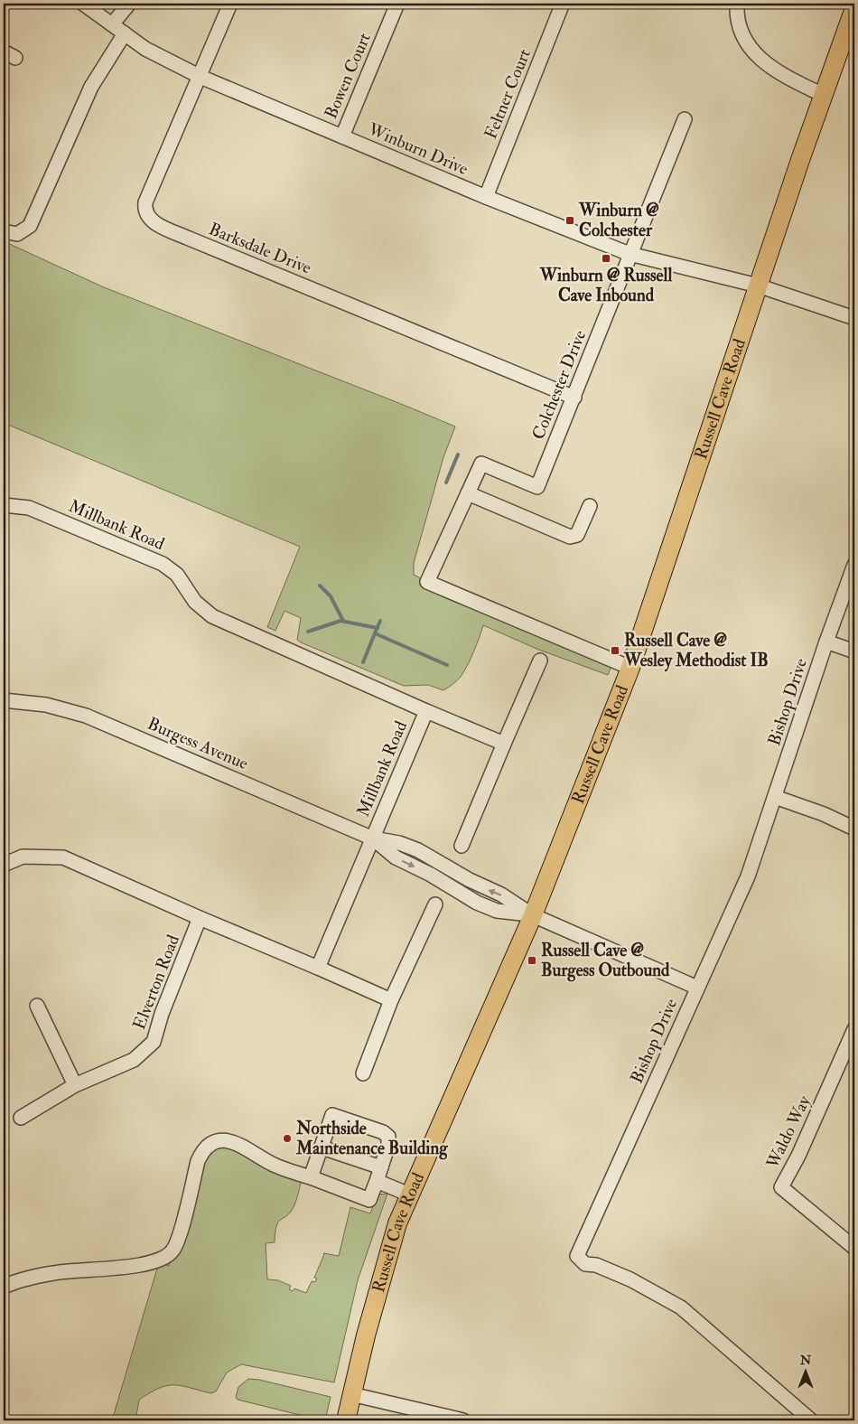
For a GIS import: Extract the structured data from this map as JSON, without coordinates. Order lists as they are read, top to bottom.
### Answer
{
  "streets": {
    "main road": ["Russell Cave Road"],
    "street": [
      "Bowen Court",
      "Feltner Court",
      "Winburn Drive",
      "Barksdale Drive",
      "Colchester Drive",
      "Millbank Road",
      "Bishop Drive",
      "Burgess Avenue",
      "Elverton Road",
      "Waldo Way"
    ]
  },
  "crossings": [
    ["Bowen Court", "Winburn Drive"],
    ["Feltner Court", "Winburn Drive"],
    ["Winburn Drive", "Barksdale Drive"],
    ["Winburn Drive", "Colchester Drive"],
    ["Winburn Drive", "Russell Cave Road"],
    ["Barksdale Drive", "Colchester Drive"],
    ["Russell Cave Road", "Burgess Avenue"],
    ["Millbank Road", "Burgess Avenue"],
    ["Bishop Drive", "Burgess Avenue"]
  ],
  "places": {
    "transit": [
      "Winburn @ Colchester",
      "Winburn @ Russell Cave Inbound",
      "Russell Cave @ Wesley Methodist IB",
      "Russell Cave @ Burgess Outbound"
    ],
    "other": ["Northside Maintenance Building"]
  },
  "north": "top"
}
